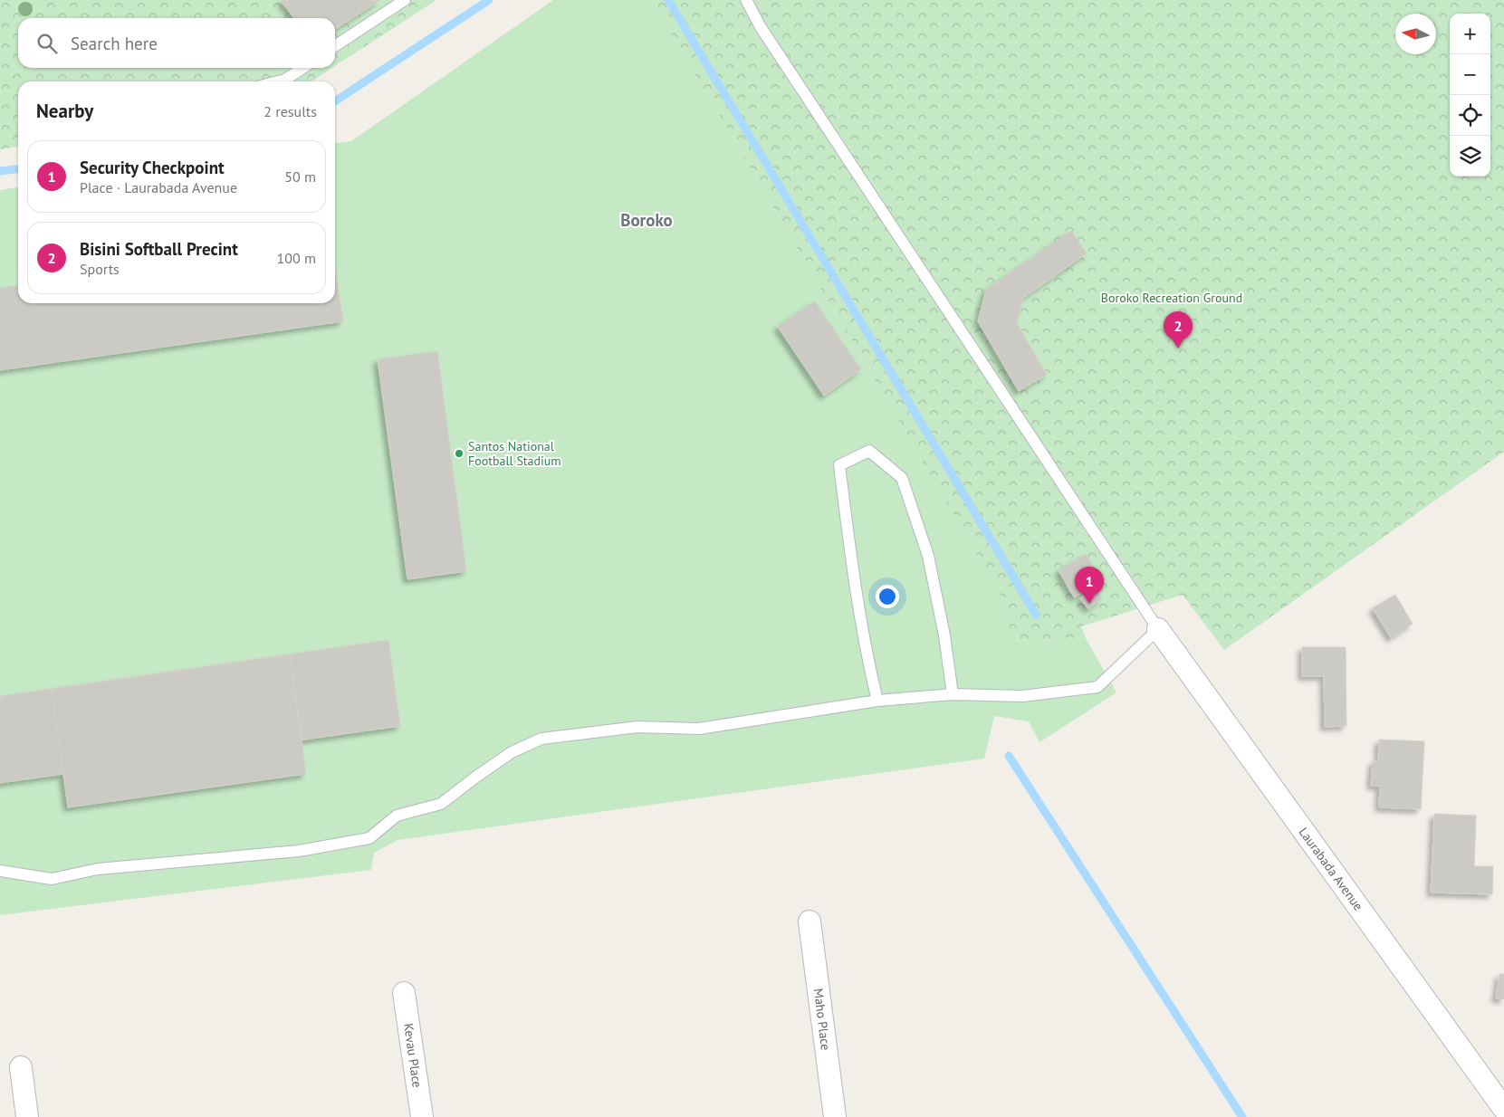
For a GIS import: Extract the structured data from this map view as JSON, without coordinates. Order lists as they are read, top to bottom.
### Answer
{
  "streets": {
    "street": ["Laurabada Avenue", "Maho Place", "Kevau Place"]
  },
  "districts": ["Boroko"],
  "parks": ["Boroko Recreation Ground"],
  "places": ["Santos National Football Stadium"],
  "north": "left",
  "page": {
    "map_buttons": ["+", "−"],
    "search": "Search here",
    "heading": ["Nearby", "2 results"],
    "list": [
      {
        "mark": "1",
        "name": "Security Checkpoint",
        "note": "Place · Laurabada Avenue",
        "value": "50 m"
      },
      {
        "mark": "2",
        "name": "Bisini Softball Precint",
        "note": "Sports",
        "value": "100 m"
      }
    ],
    "pins": ["2", "1"]
  }
}
